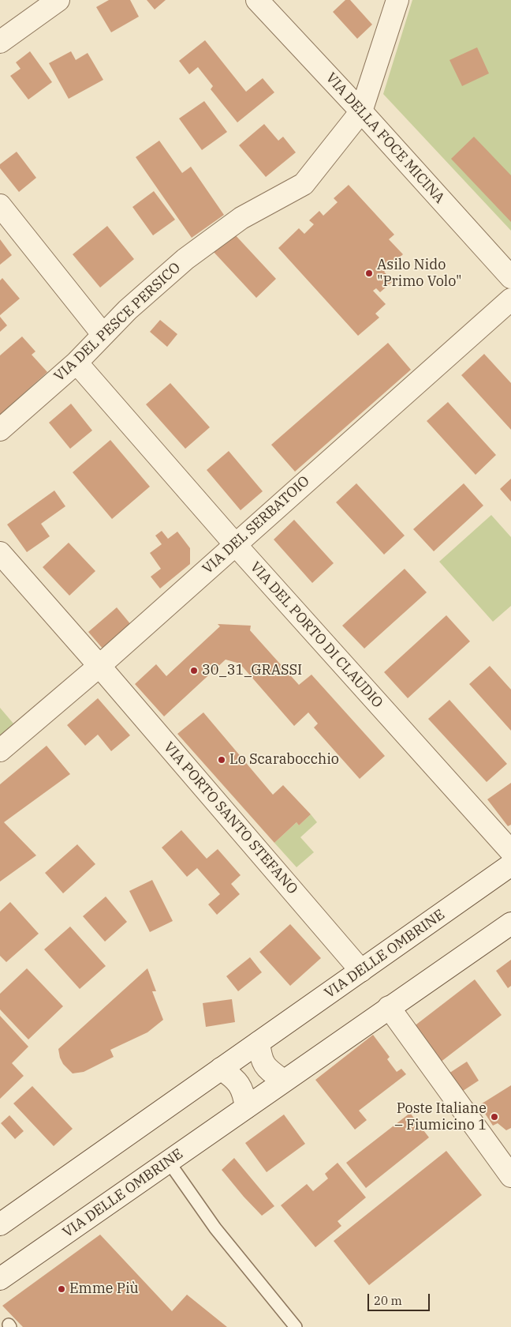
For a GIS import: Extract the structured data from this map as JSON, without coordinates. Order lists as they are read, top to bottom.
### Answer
{
  "streets": {
    "street": [
      "VIA DELLA FOCE MICINA",
      "VIA DEL PESCE PERSICO",
      "VIA DEL SERBATOIO",
      "VIA DEL PORTO DI CLAUDIO",
      "VIA PORTO SANTO STEFANO",
      "VIA DELLE OMBRINE"
    ]
  },
  "crossings": [
    ["VIA DELLA FOCE MICINA", "VIA DEL PESCE PERSICO"],
    ["VIA DEL PESCE PERSICO", "VIA DEL PORTO DI CLAUDIO"],
    ["VIA DEL SERBATOIO", "VIA DEL PORTO DI CLAUDIO"],
    ["VIA DEL SERBATOIO", "VIA PORTO SANTO STEFANO"],
    ["VIA PORTO SANTO STEFANO", "VIA DELLE OMBRINE"]
  ],
  "places": [
    "Asilo Nido \"Primo Volo\"",
    "30_31_GRASSI",
    "Lo Scarabocchio",
    "Poste Italiane – Fiumicino 1",
    "Emme Più"
  ],
  "scale_bar": "20 m"
}
